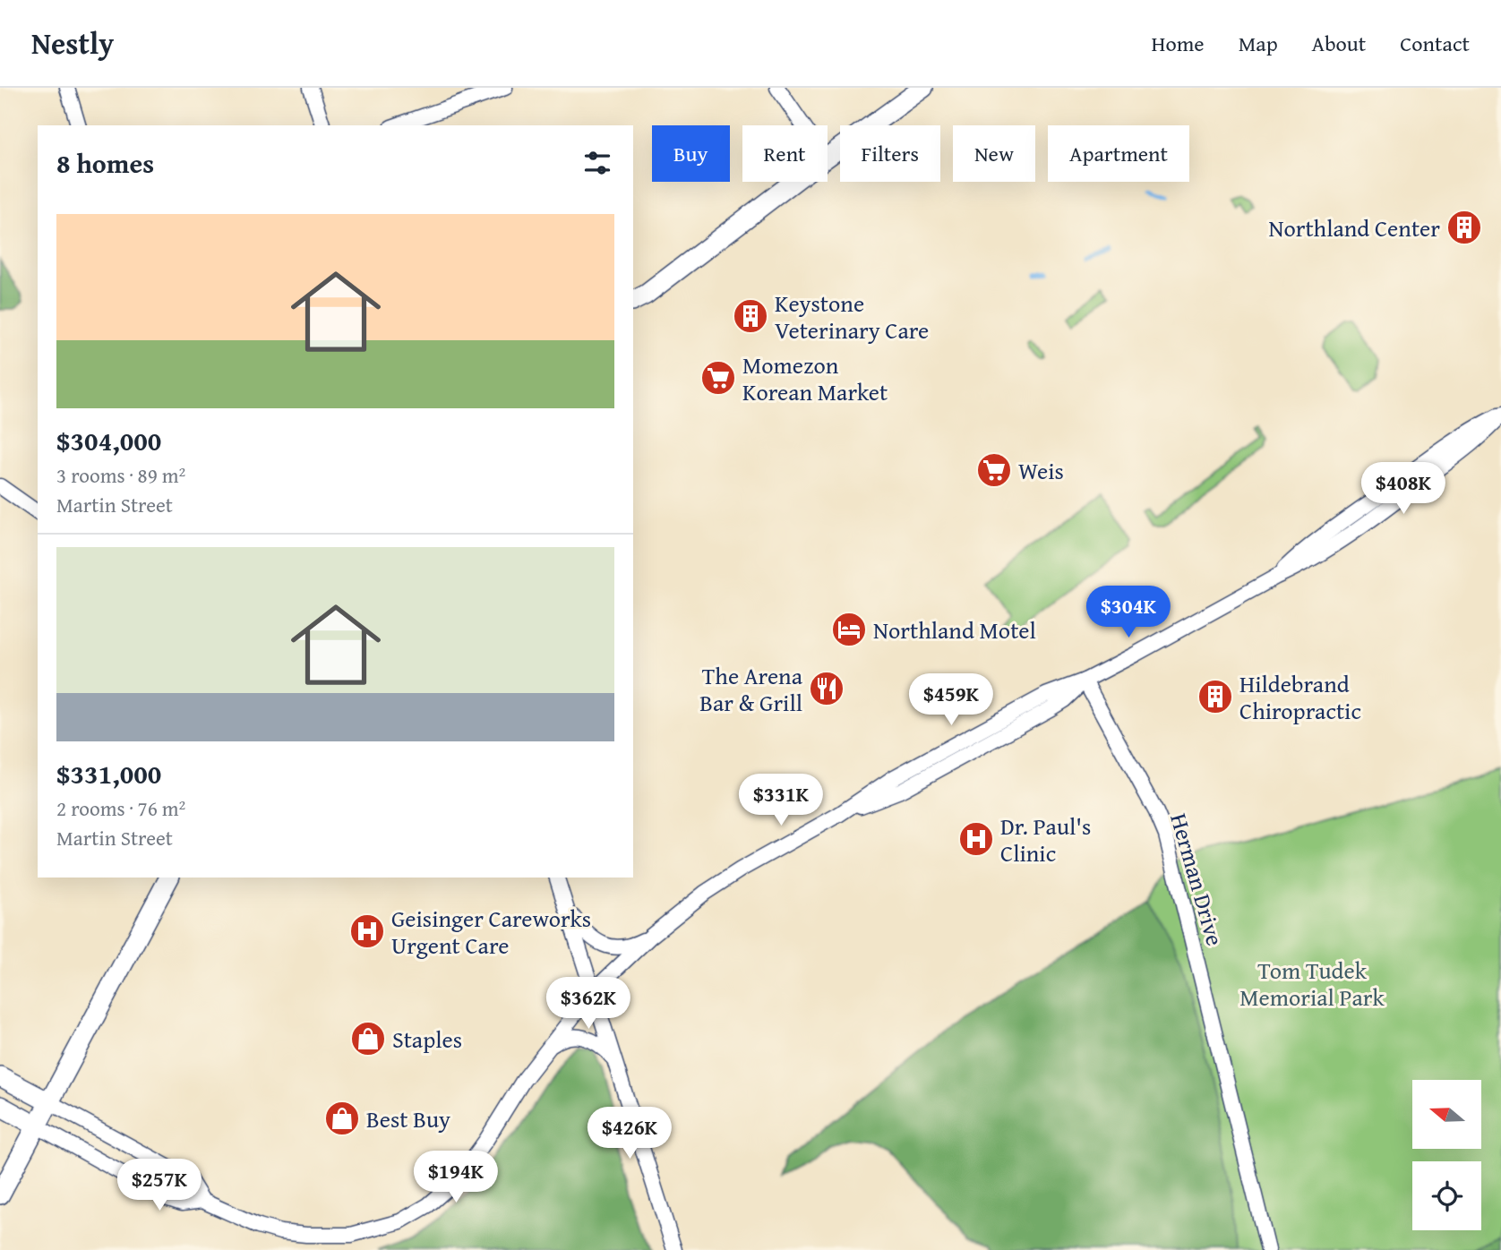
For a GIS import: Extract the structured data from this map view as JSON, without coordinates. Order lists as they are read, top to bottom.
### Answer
{
  "streets": {
    "street": ["Herman Drive"]
  },
  "parks": ["Tom Tudek Memorial Park"],
  "places": {
    "building": ["Northland Center", "Keystone Veterinary Care", "Hildebrand Chiropractic"],
    "supermarket": ["Momezon Korean Market", "Weis"],
    "hotel": ["Northland Motel"],
    "restaurant": ["The Arena Bar & Grill"],
    "hospital": ["Dr. Paul's Clinic", "Geisinger Careworks Urgent Care"],
    "shop": ["Staples", "Best Buy"]
  },
  "north": "left",
  "page": {
    "header": "Nestly",
    "nav": [
      "Home",
      "Map",
      "About",
      "Contact"
    ],
    "chip": [
      "Buy",
      "Rent",
      "Filters",
      "New",
      "Apartment"
    ],
    "heading": "8 homes",
    "list": [
      {
        "name": "$304,000",
        "note": "3 rooms · 89 m² · Martin Street"
      },
      {
        "name": "$331,000",
        "note": "2 rooms · 76 m² · Martin Street"
      }
    ],
    "price": [
      "$408K",
      "$304K",
      "$459K",
      "$331K",
      "$362K",
      "$426K",
      "$194K",
      "$257K"
    ]
  }
}
